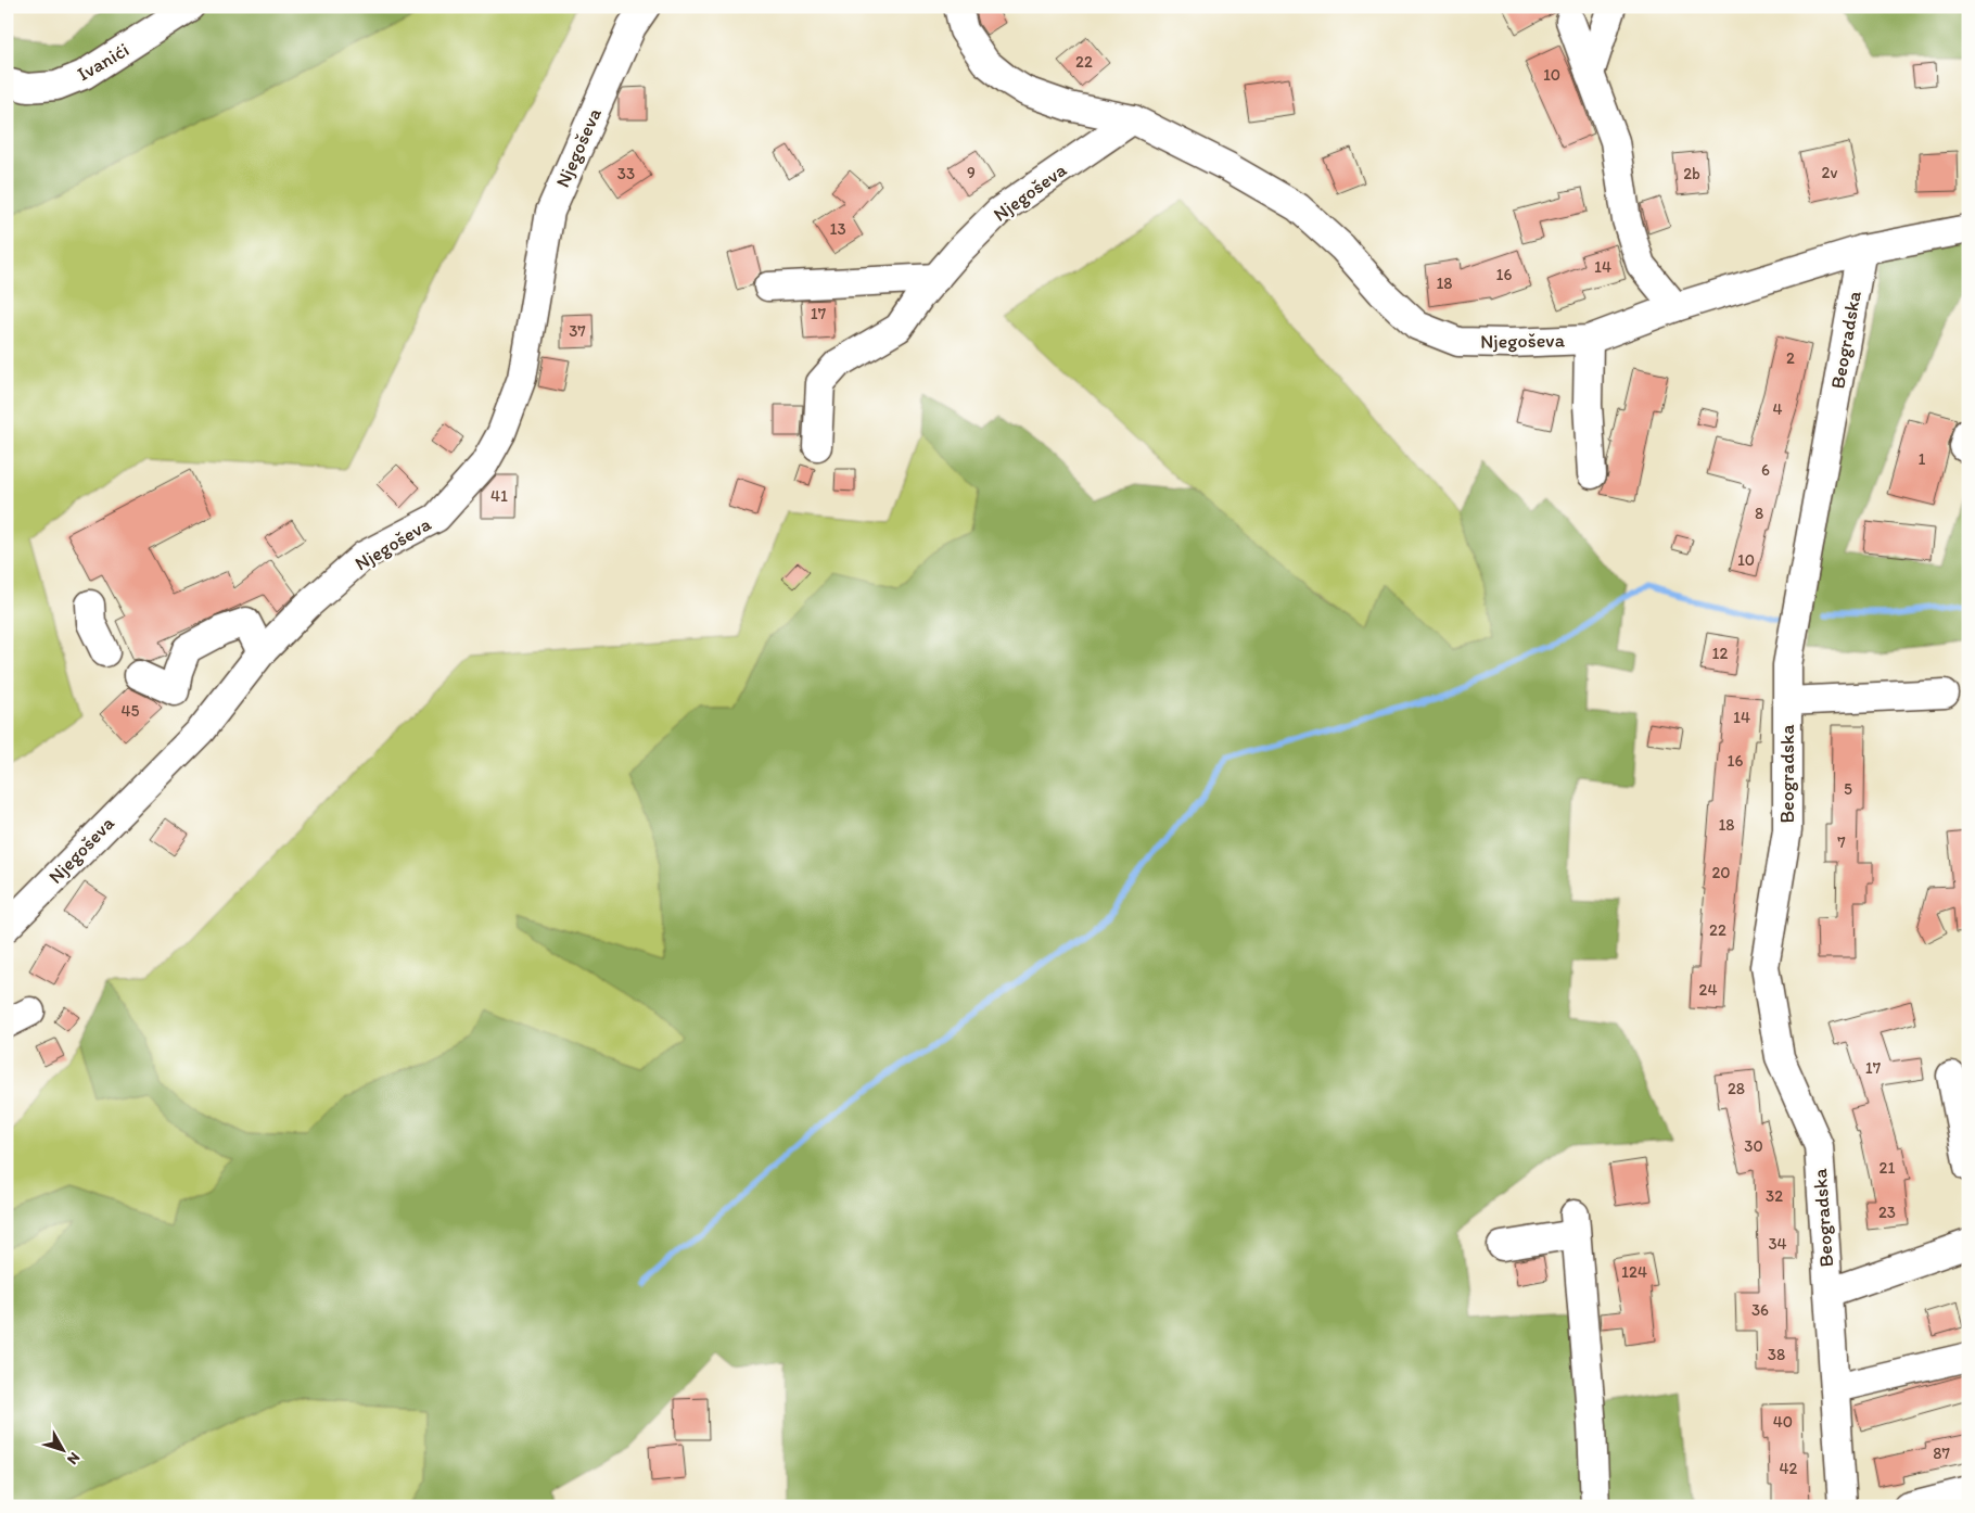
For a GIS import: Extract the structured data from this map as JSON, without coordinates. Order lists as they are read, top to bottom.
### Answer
{
  "streets": {
    "street": ["Ivanići", "Njegoševa", "Beogradska"]
  },
  "crossings": [
    ["Njegoševa", "Beogradska"]
  ],
  "house_numbers": [
    "22",
    "10",
    "9",
    "2v",
    "33",
    "2b",
    "13",
    "14",
    "16",
    "18",
    "17",
    "37",
    "2",
    "4",
    "1",
    "6",
    "41",
    "8",
    "10",
    "12",
    "45",
    "14",
    "16",
    "5",
    "18",
    "7",
    "20",
    "22",
    "24",
    "17",
    "28",
    "30",
    "21",
    "32",
    "23",
    "34",
    "124",
    "36",
    "38",
    "40",
    "87",
    "42"
  ],
  "north": "bottom right"
}
